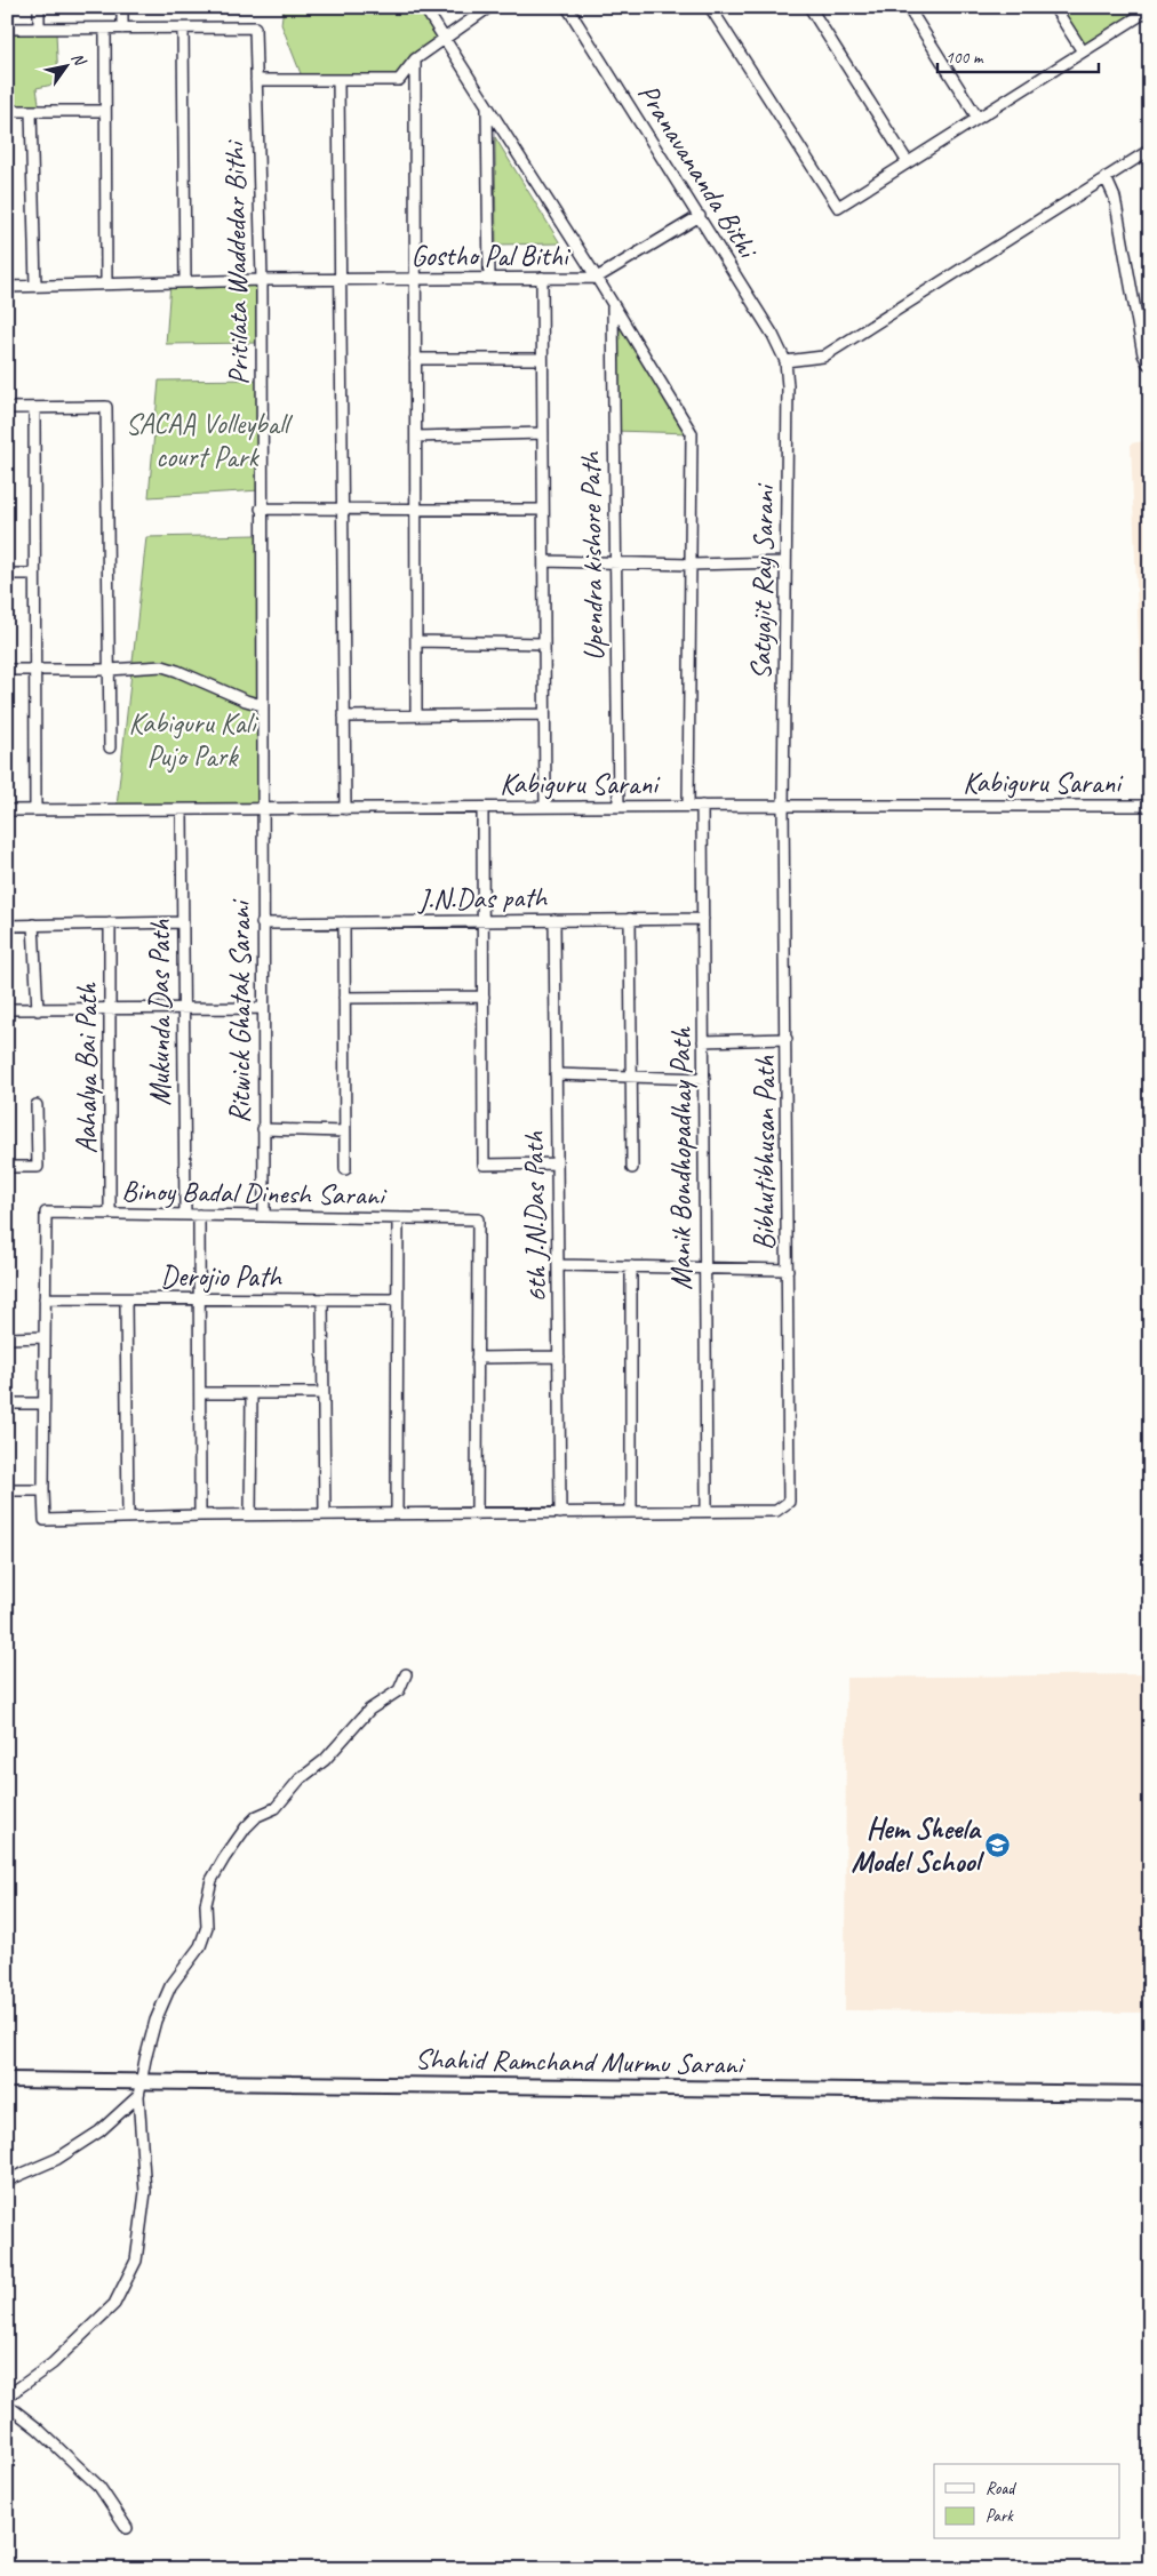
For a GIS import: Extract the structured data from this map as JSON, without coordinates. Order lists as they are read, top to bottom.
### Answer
{
  "streets": {
    "street": [
      "Pranavananda Bithi",
      "Gostho Pal Bithi",
      "Pritilata Waddedar Bithi",
      "Upendra kishore Path",
      "Satyajit Ray Sarani",
      "Kabiguru Sarani",
      "J.N.Das path",
      "Mukunda Das Path",
      "Ritwick Ghatak Sarani",
      "Aahalya Bai Path",
      "Bibhutibhusan Path",
      "Manik Bondhopadhay Path",
      "Binoy Badal Dinesh Sarani",
      "6th J.N.Das Path",
      "Derojio Path",
      "Shahid Ramchand Murmu Sarani"
    ]
  },
  "crossings": [
    ["Pranavananda Bithi", "Gostho Pal Bithi"],
    ["Pranavananda Bithi", "Satyajit Ray Sarani"],
    ["Gostho Pal Bithi", "Pritilata Waddedar Bithi"],
    ["Pritilata Waddedar Bithi", "Kabiguru Sarani"],
    ["Pritilata Waddedar Bithi", "Ritwick Ghatak Sarani"],
    ["Upendra kishore Path", "Kabiguru Sarani"],
    ["Satyajit Ray Sarani", "Kabiguru Sarani"],
    ["Satyajit Ray Sarani", "Bibhutibhusan Path"],
    ["Kabiguru Sarani", "Mukunda Das Path"],
    ["Kabiguru Sarani", "Ritwick Ghatak Sarani"],
    ["Kabiguru Sarani", "Bibhutibhusan Path"],
    ["Kabiguru Sarani", "Manik Bondhopadhay Path"],
    ["J.N.Das path", "Ritwick Ghatak Sarani"],
    ["J.N.Das path", "Manik Bondhopadhay Path"],
    ["J.N.Das path", "6th J.N.Das Path"],
    ["Mukunda Das Path", "Binoy Badal Dinesh Sarani"],
    ["Ritwick Ghatak Sarani", "Binoy Badal Dinesh Sarani"],
    ["Aahalya Bai Path", "Binoy Badal Dinesh Sarani"],
    ["Bibhutibhusan Path", "Manik Bondhopadhay Path"],
    ["Binoy Badal Dinesh Sarani", "Derojio Path"]
  ],
  "parks": ["SACAA Volleyball court Park", "Kabiguru Kali Pujo Park"],
  "places": {
    "school or university": ["Hem Sheela Model School"]
  },
  "legend": ["Road", "Park"],
  "scale_bar": "100 m",
  "north": "top right"
}
